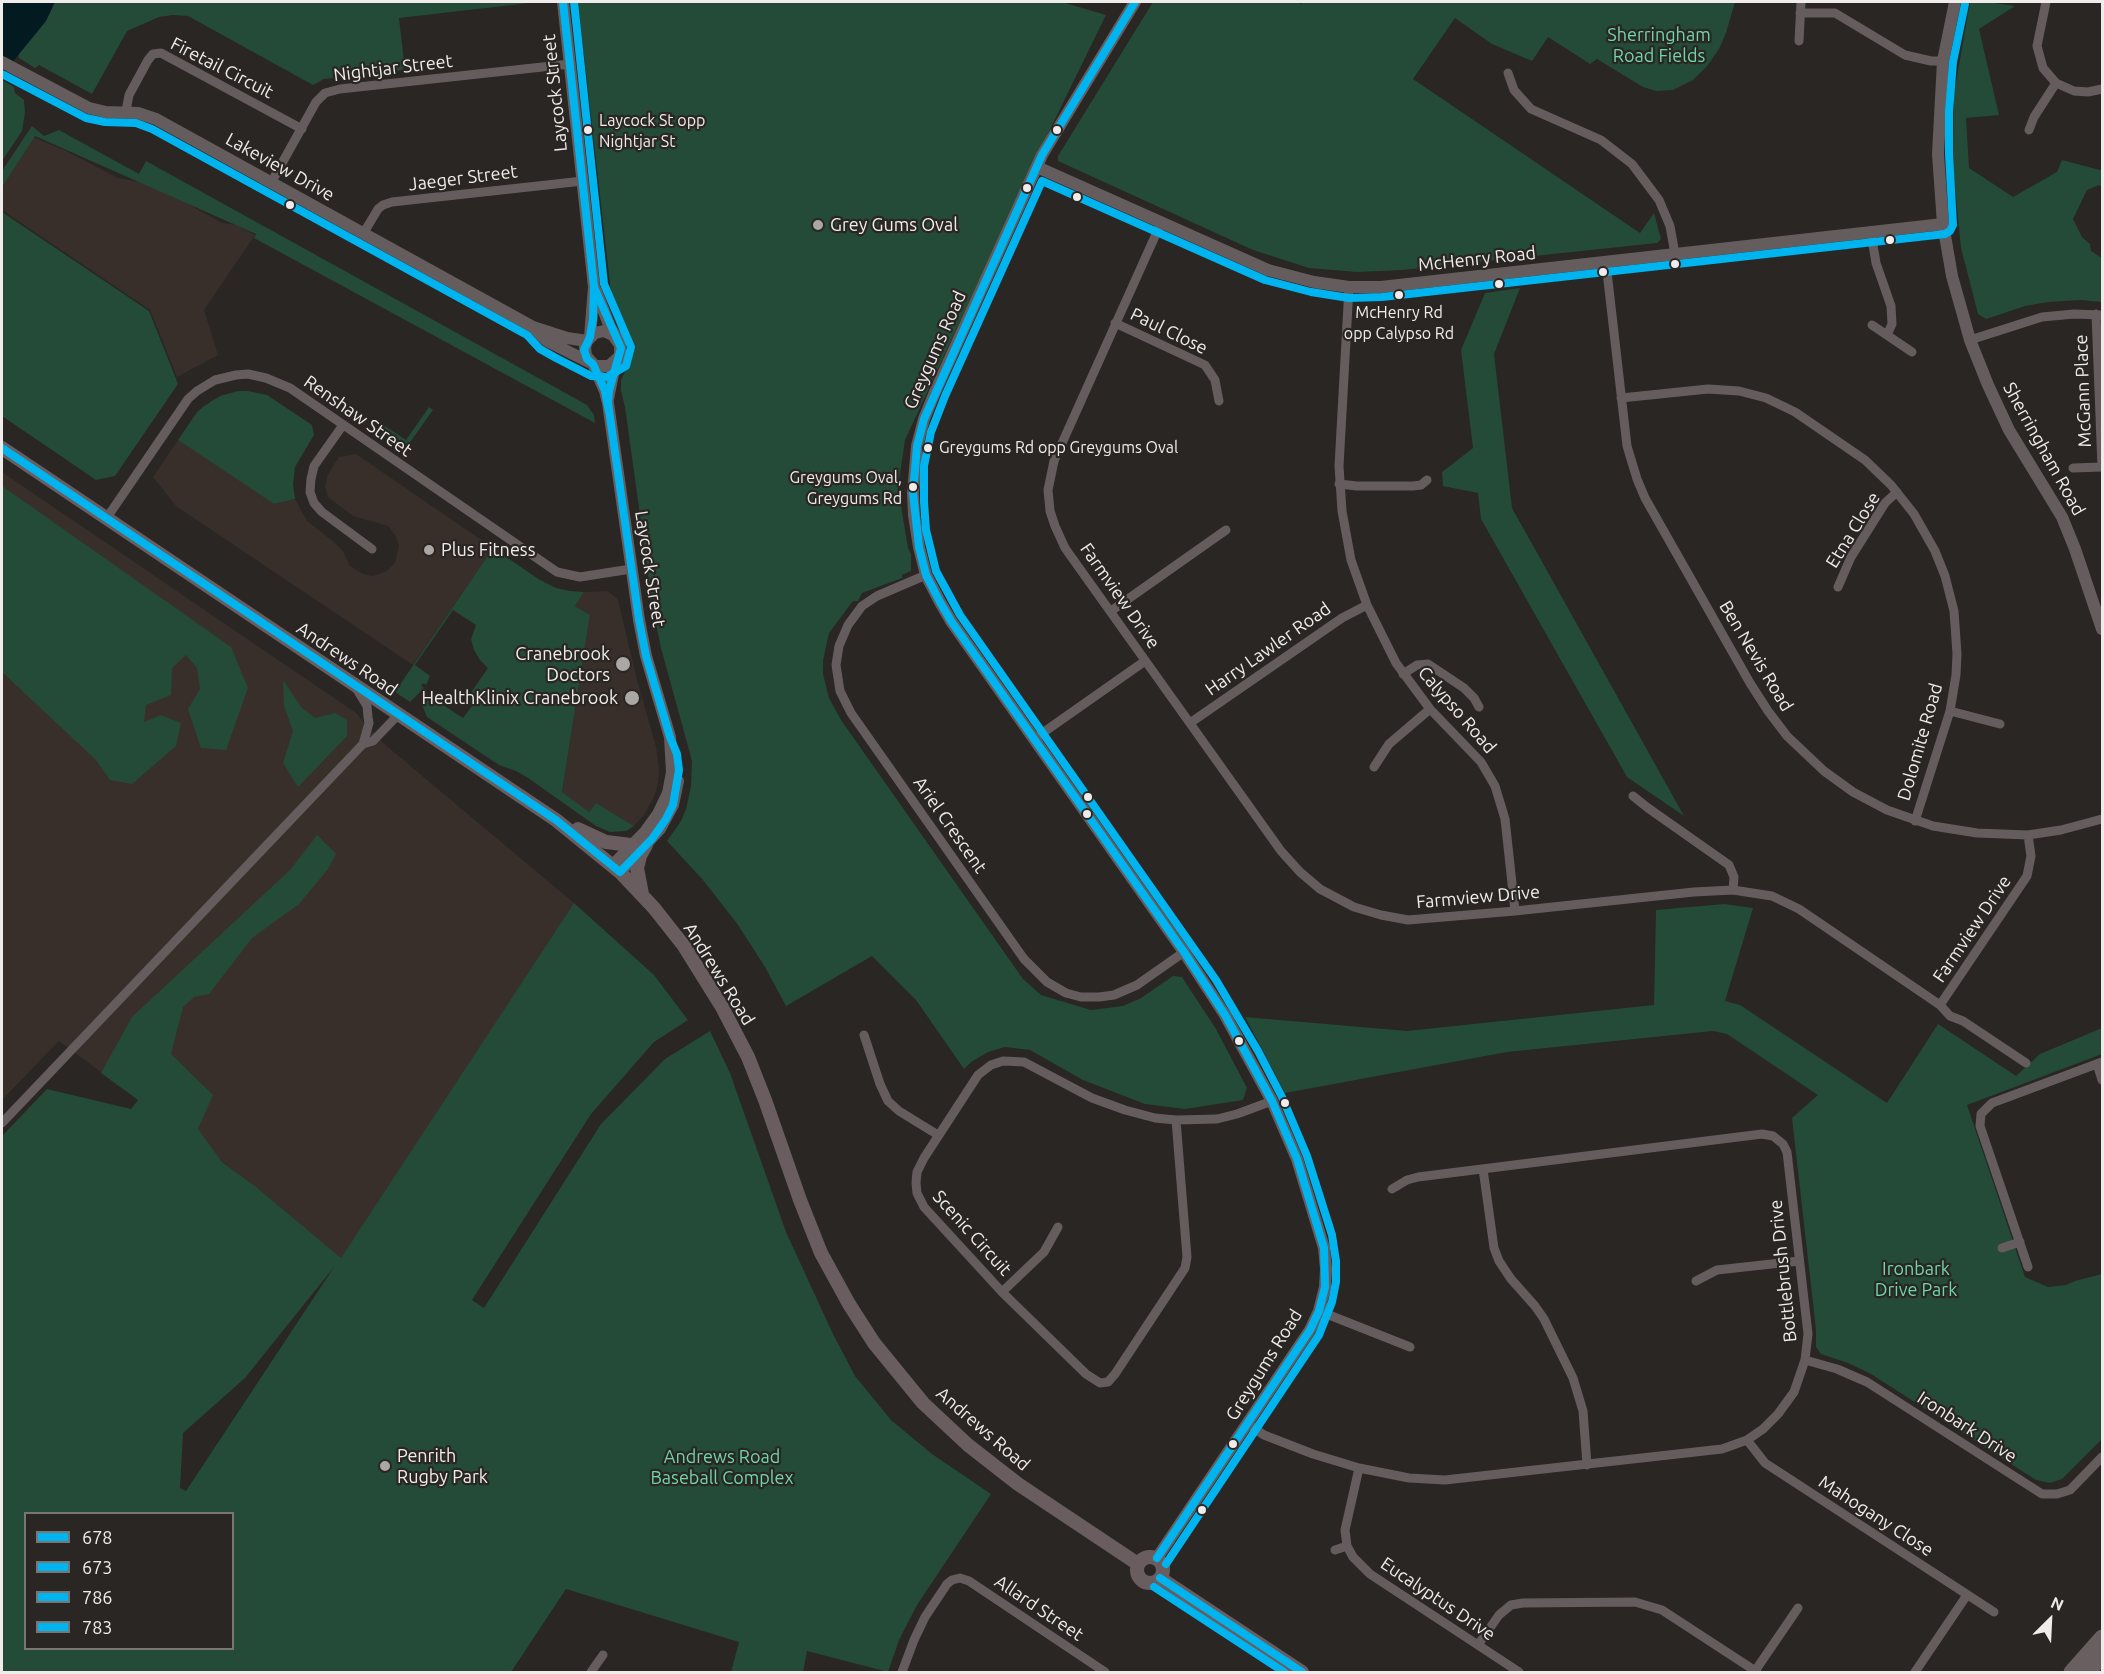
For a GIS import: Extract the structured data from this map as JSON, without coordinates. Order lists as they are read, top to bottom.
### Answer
{
  "streets": {
    "main road": ["Andrews Road"],
    "street": [
      "Firetail Circuit",
      "Nightjar Street",
      "Laycock Street",
      "Lakeview Drive",
      "Jaeger Street",
      "McHenry Road",
      "Paul Close",
      "Greygums Road",
      "McGann Place",
      "Renshaw Street",
      "Sherringham Road",
      "Etna Close",
      "Farmview Drive",
      "Harry Lawler Road",
      "Ben Nevis Road",
      "Calypso Road",
      "Dolomite Road",
      "Ariel Crescent",
      "Scenic Circuit",
      "Bottlebrush Drive",
      "Ironbark Drive",
      "Mahogany Close",
      "Eucalyptus Drive",
      "Allard Street"
    ]
  },
  "crossings": [
    ["Firetail Circuit", "Nightjar Street"],
    ["Firetail Circuit", "Lakeview Drive"],
    ["Nightjar Street", "Laycock Street"],
    ["Nightjar Street", "Lakeview Drive"],
    ["Laycock Street", "Lakeview Drive"],
    ["Laycock Street", "Jaeger Street"],
    ["Laycock Street", "Renshaw Street"],
    ["Laycock Street", "Andrews Road"],
    ["Lakeview Drive", "Jaeger Street"],
    ["McHenry Road", "Greygums Road"],
    ["McHenry Road", "Sherringham Road"],
    ["McHenry Road", "Farmview Drive"],
    ["McHenry Road", "Ben Nevis Road"],
    ["McHenry Road", "Calypso Road"],
    ["Paul Close", "Farmview Drive"],
    ["Greygums Road", "Andrews Road"],
    ["Greygums Road", "Ariel Crescent"],
    ["Greygums Road", "Scenic Circuit"],
    ["Greygums Road", "Bottlebrush Drive"],
    ["Renshaw Street", "Andrews Road"],
    ["Etna Close", "Dolomite Road"],
    ["Farmview Drive", "Harry Lawler Road"],
    ["Farmview Drive", "Ben Nevis Road"],
    ["Farmview Drive", "Calypso Road"],
    ["Harry Lawler Road", "Calypso Road"],
    ["Ben Nevis Road", "Dolomite Road"],
    ["Bottlebrush Drive", "Ironbark Drive"],
    ["Bottlebrush Drive", "Mahogany Close"]
  ],
  "parks": ["Sherringham Road Fields", "Ironbark Drive Park", "Andrews Road Baseball Complex"],
  "places": [
    "Laycock St opp Nightjar St",
    "Grey Gums Oval",
    "McHenry Rd opp Calypso Rd",
    "Greygums Rd opp Greygums Oval",
    "Greygums Oval, Greygums Rd",
    "Plus Fitness",
    "Cranebrook Doctors",
    "HealthKlinix Cranebrook",
    "Penrith Rugby Park"
  ],
  "lines": [
    "transit line 678",
    "transit line 673",
    "transit line 783",
    "transit line 786"
  ],
  "legend": [
    "678",
    "673",
    "786",
    "783"
  ],
  "north": "top right"
}
